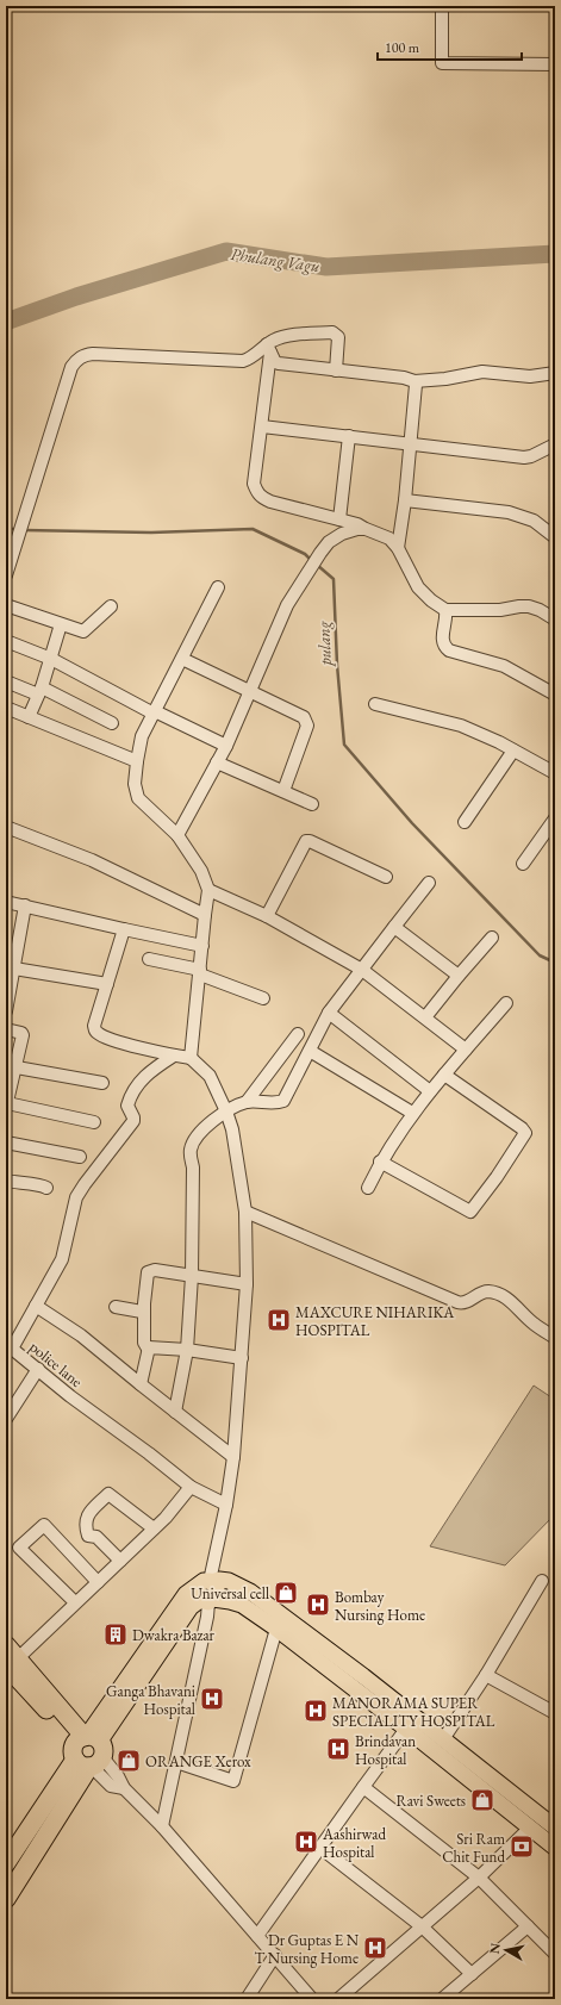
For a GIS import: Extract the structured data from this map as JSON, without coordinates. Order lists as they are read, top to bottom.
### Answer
{
  "streets": {
    "street": ["police lane"]
  },
  "water": ["Phulang Vagu", "pulang"],
  "places": {
    "hospital": [
      "MAXCURE NIHARIKA HOSPITAL",
      "Bombay Nursing Home",
      "Ganga Bhavani Hospital",
      "MANORAMA SUPER SPECIALITY HOSPITAL",
      "Brindavan Hospital",
      "Aashirwad Hospital",
      "Dr Guptas E N T Nursing Home"
    ],
    "shop": ["Universal cell", "ORANGE Xerox", "Ravi Sweets"],
    "building": ["Dwakra Bazar"],
    "bank": ["Sri Ram Chit Fund"]
  },
  "scale_bar": "100 m",
  "north": "left"
}
